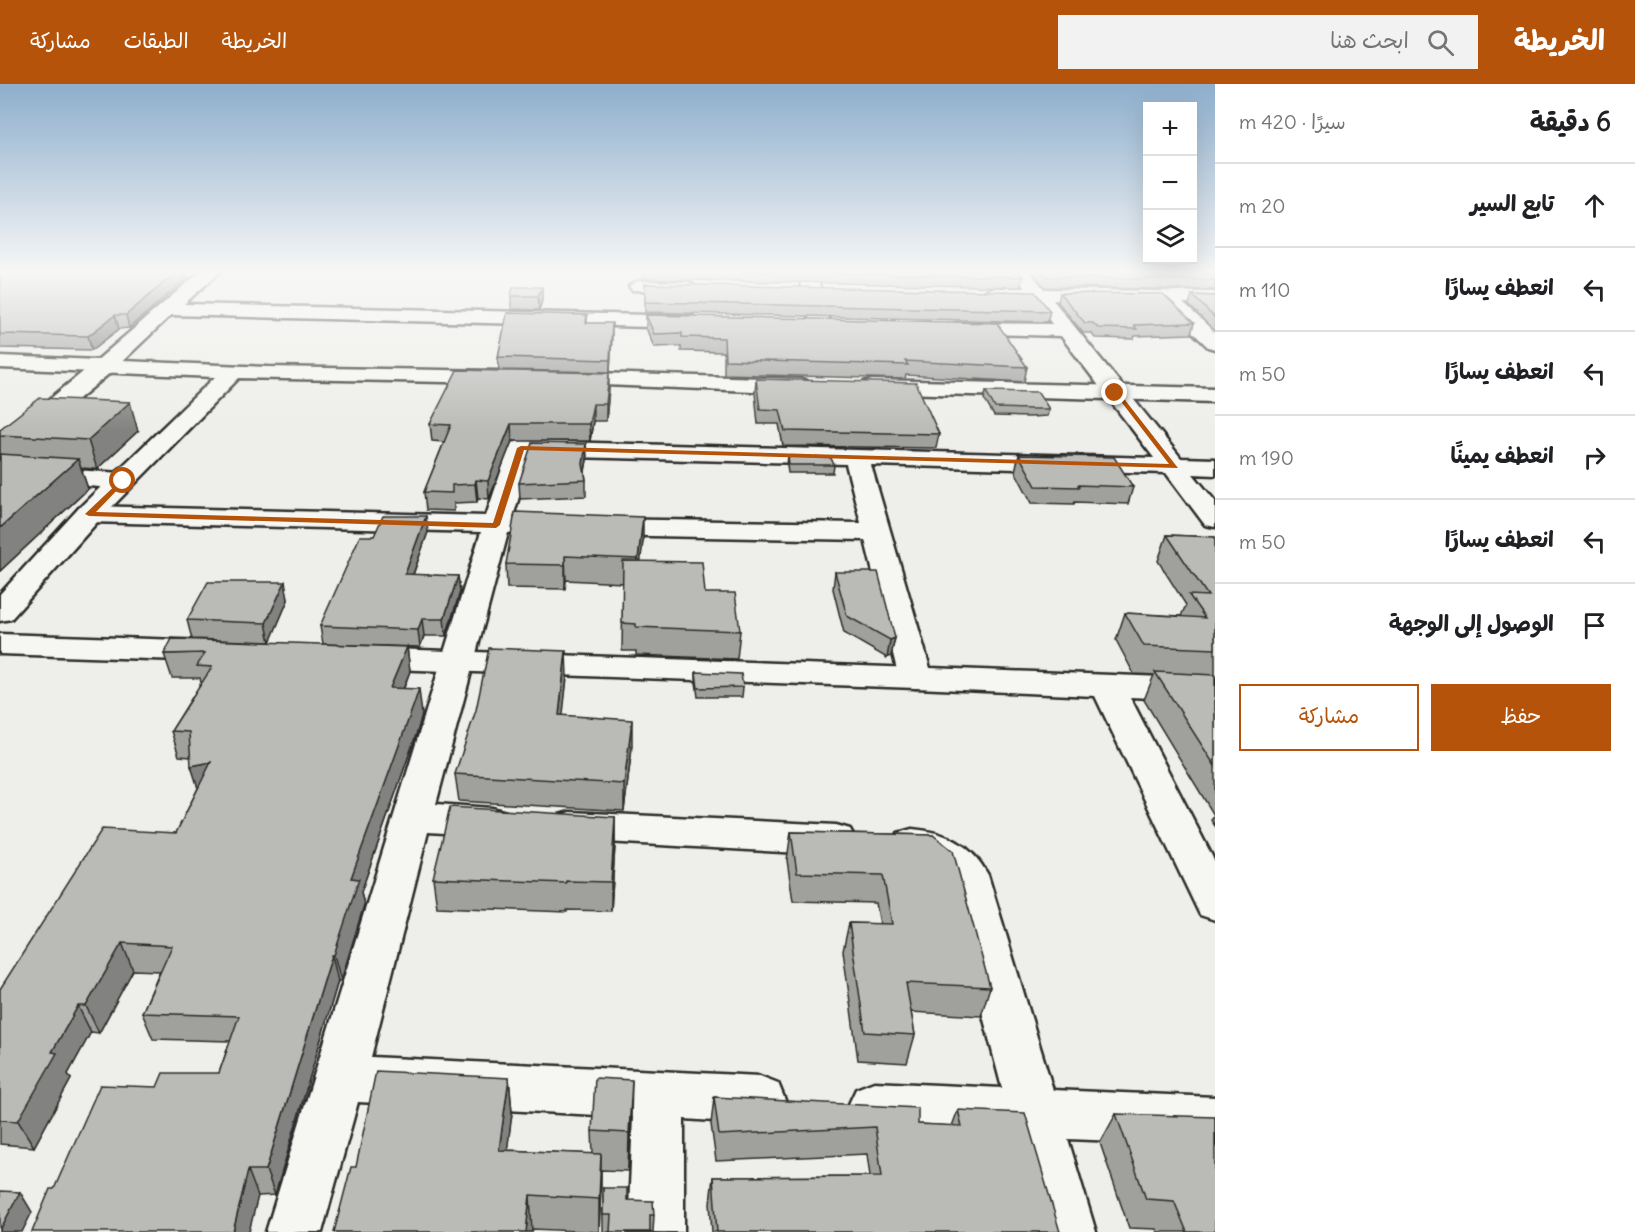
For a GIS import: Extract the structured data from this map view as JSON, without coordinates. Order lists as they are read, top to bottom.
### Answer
{
  "page": {
    "header": "الخريطة",
    "search": "ابحث هنا",
    "nav": ["الخريطة", "الطبقات", "مشاركة"],
    "heading": ["6 دقيقة", "سيرًا · 420 m"],
    "map_buttons": ["+", "−"],
    "list": [
      ["تابع السير", "20 m"],
      ["انعطف يسارًا", "110 m"],
      ["انعطف يسارًا", "50 m"],
      ["انعطف يمينًا", "190 m"],
      ["انعطف يسارًا", "50 m"],
      "الوصول إلى الوجهة"
    ],
    "buttons": ["حفظ", "مشاركة"]
  }
}
